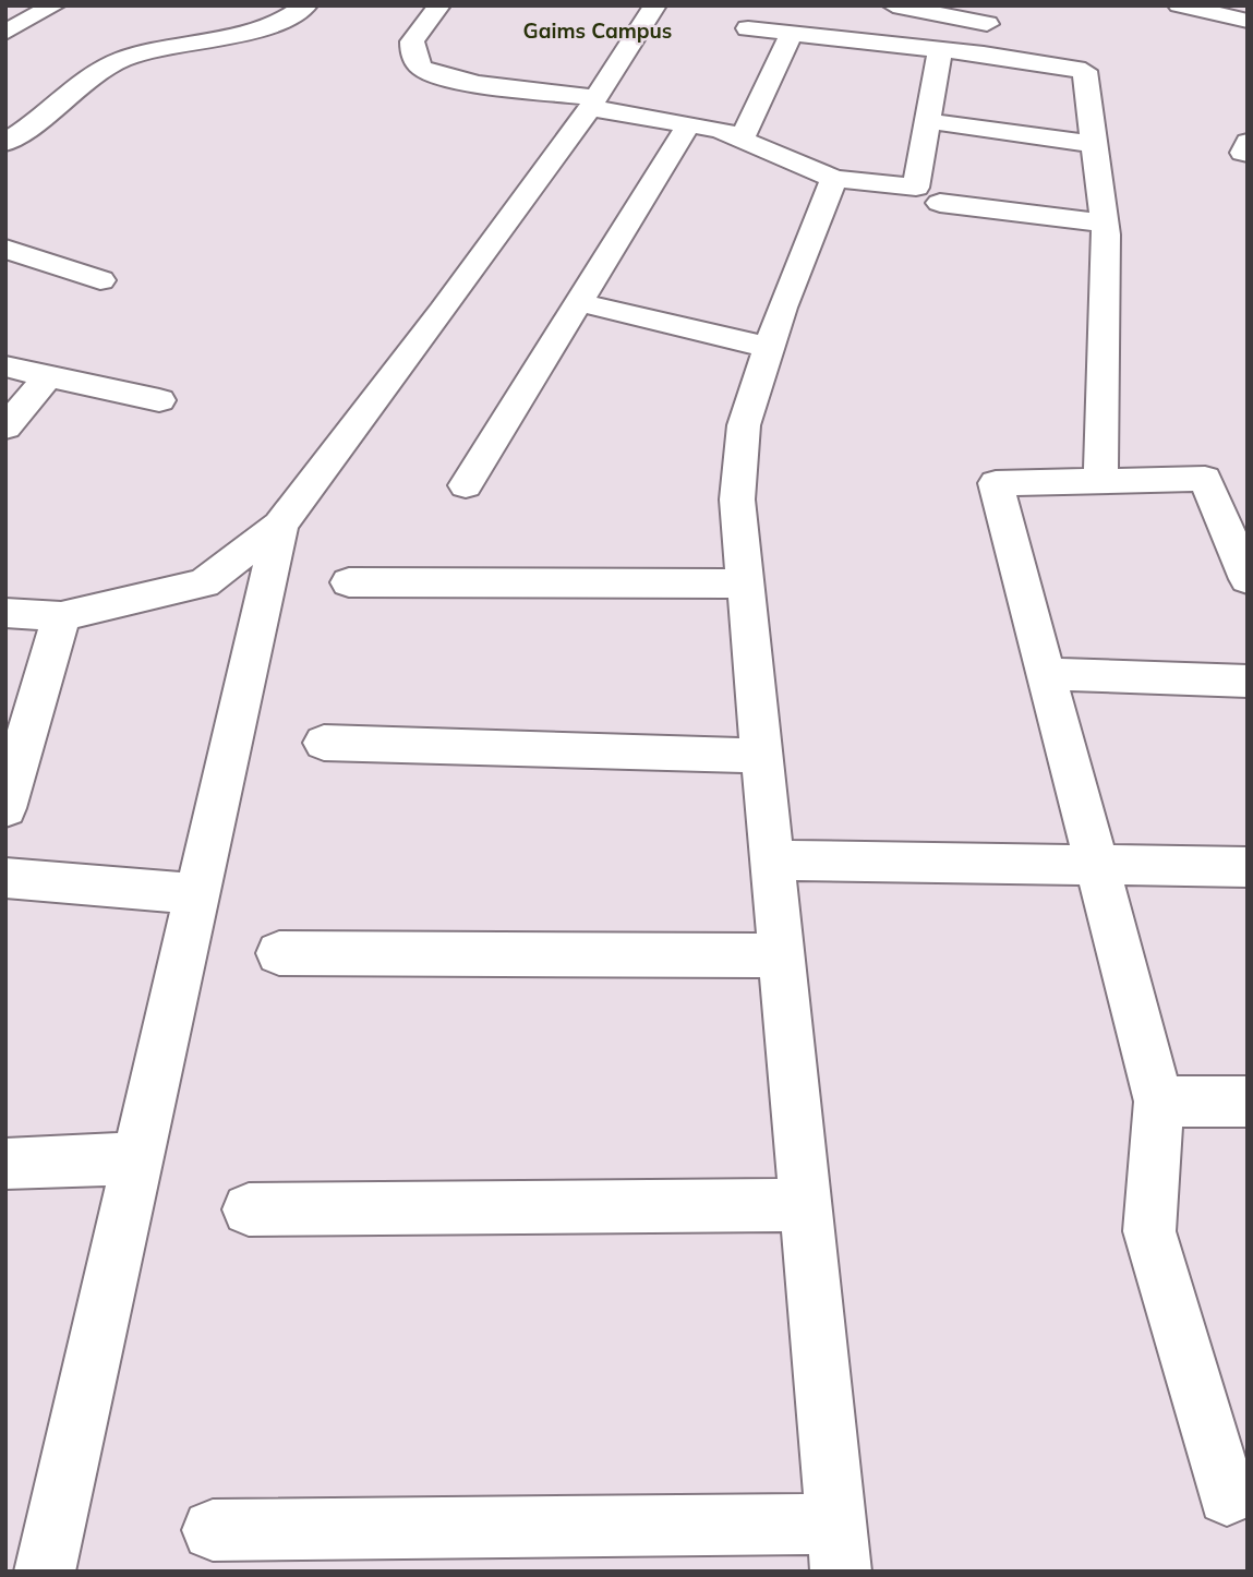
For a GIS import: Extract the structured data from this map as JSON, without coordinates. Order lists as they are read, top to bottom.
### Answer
{
  "districts": ["Gaims Campus"]
}
